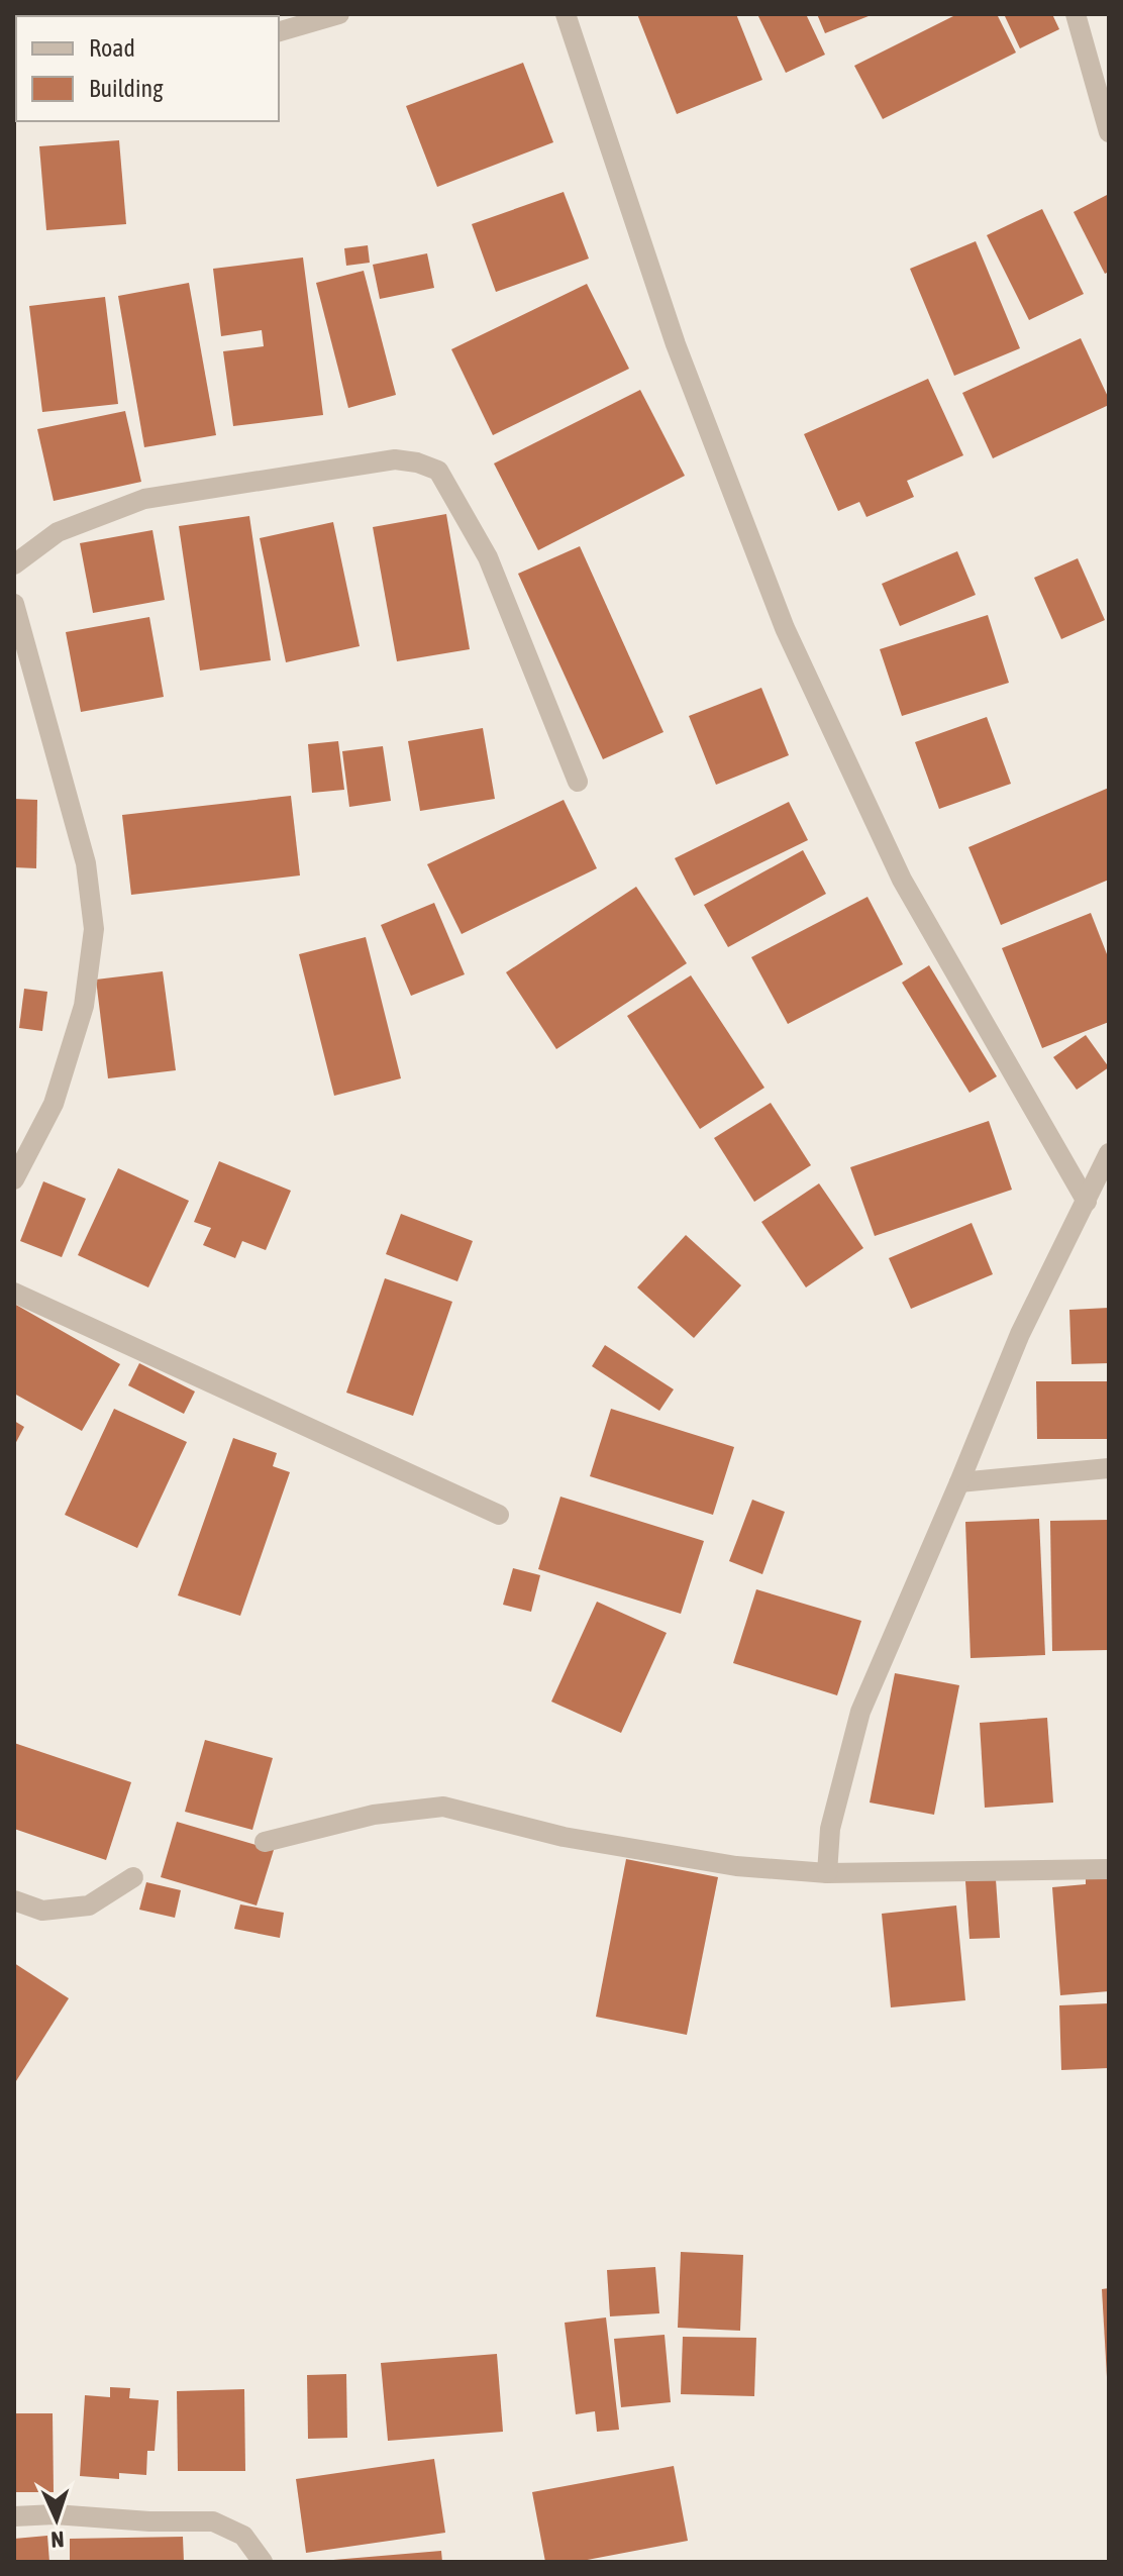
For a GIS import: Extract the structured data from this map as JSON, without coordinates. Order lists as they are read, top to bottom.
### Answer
{
  "legend": ["Road", "Building"],
  "north": "bottom"
}
